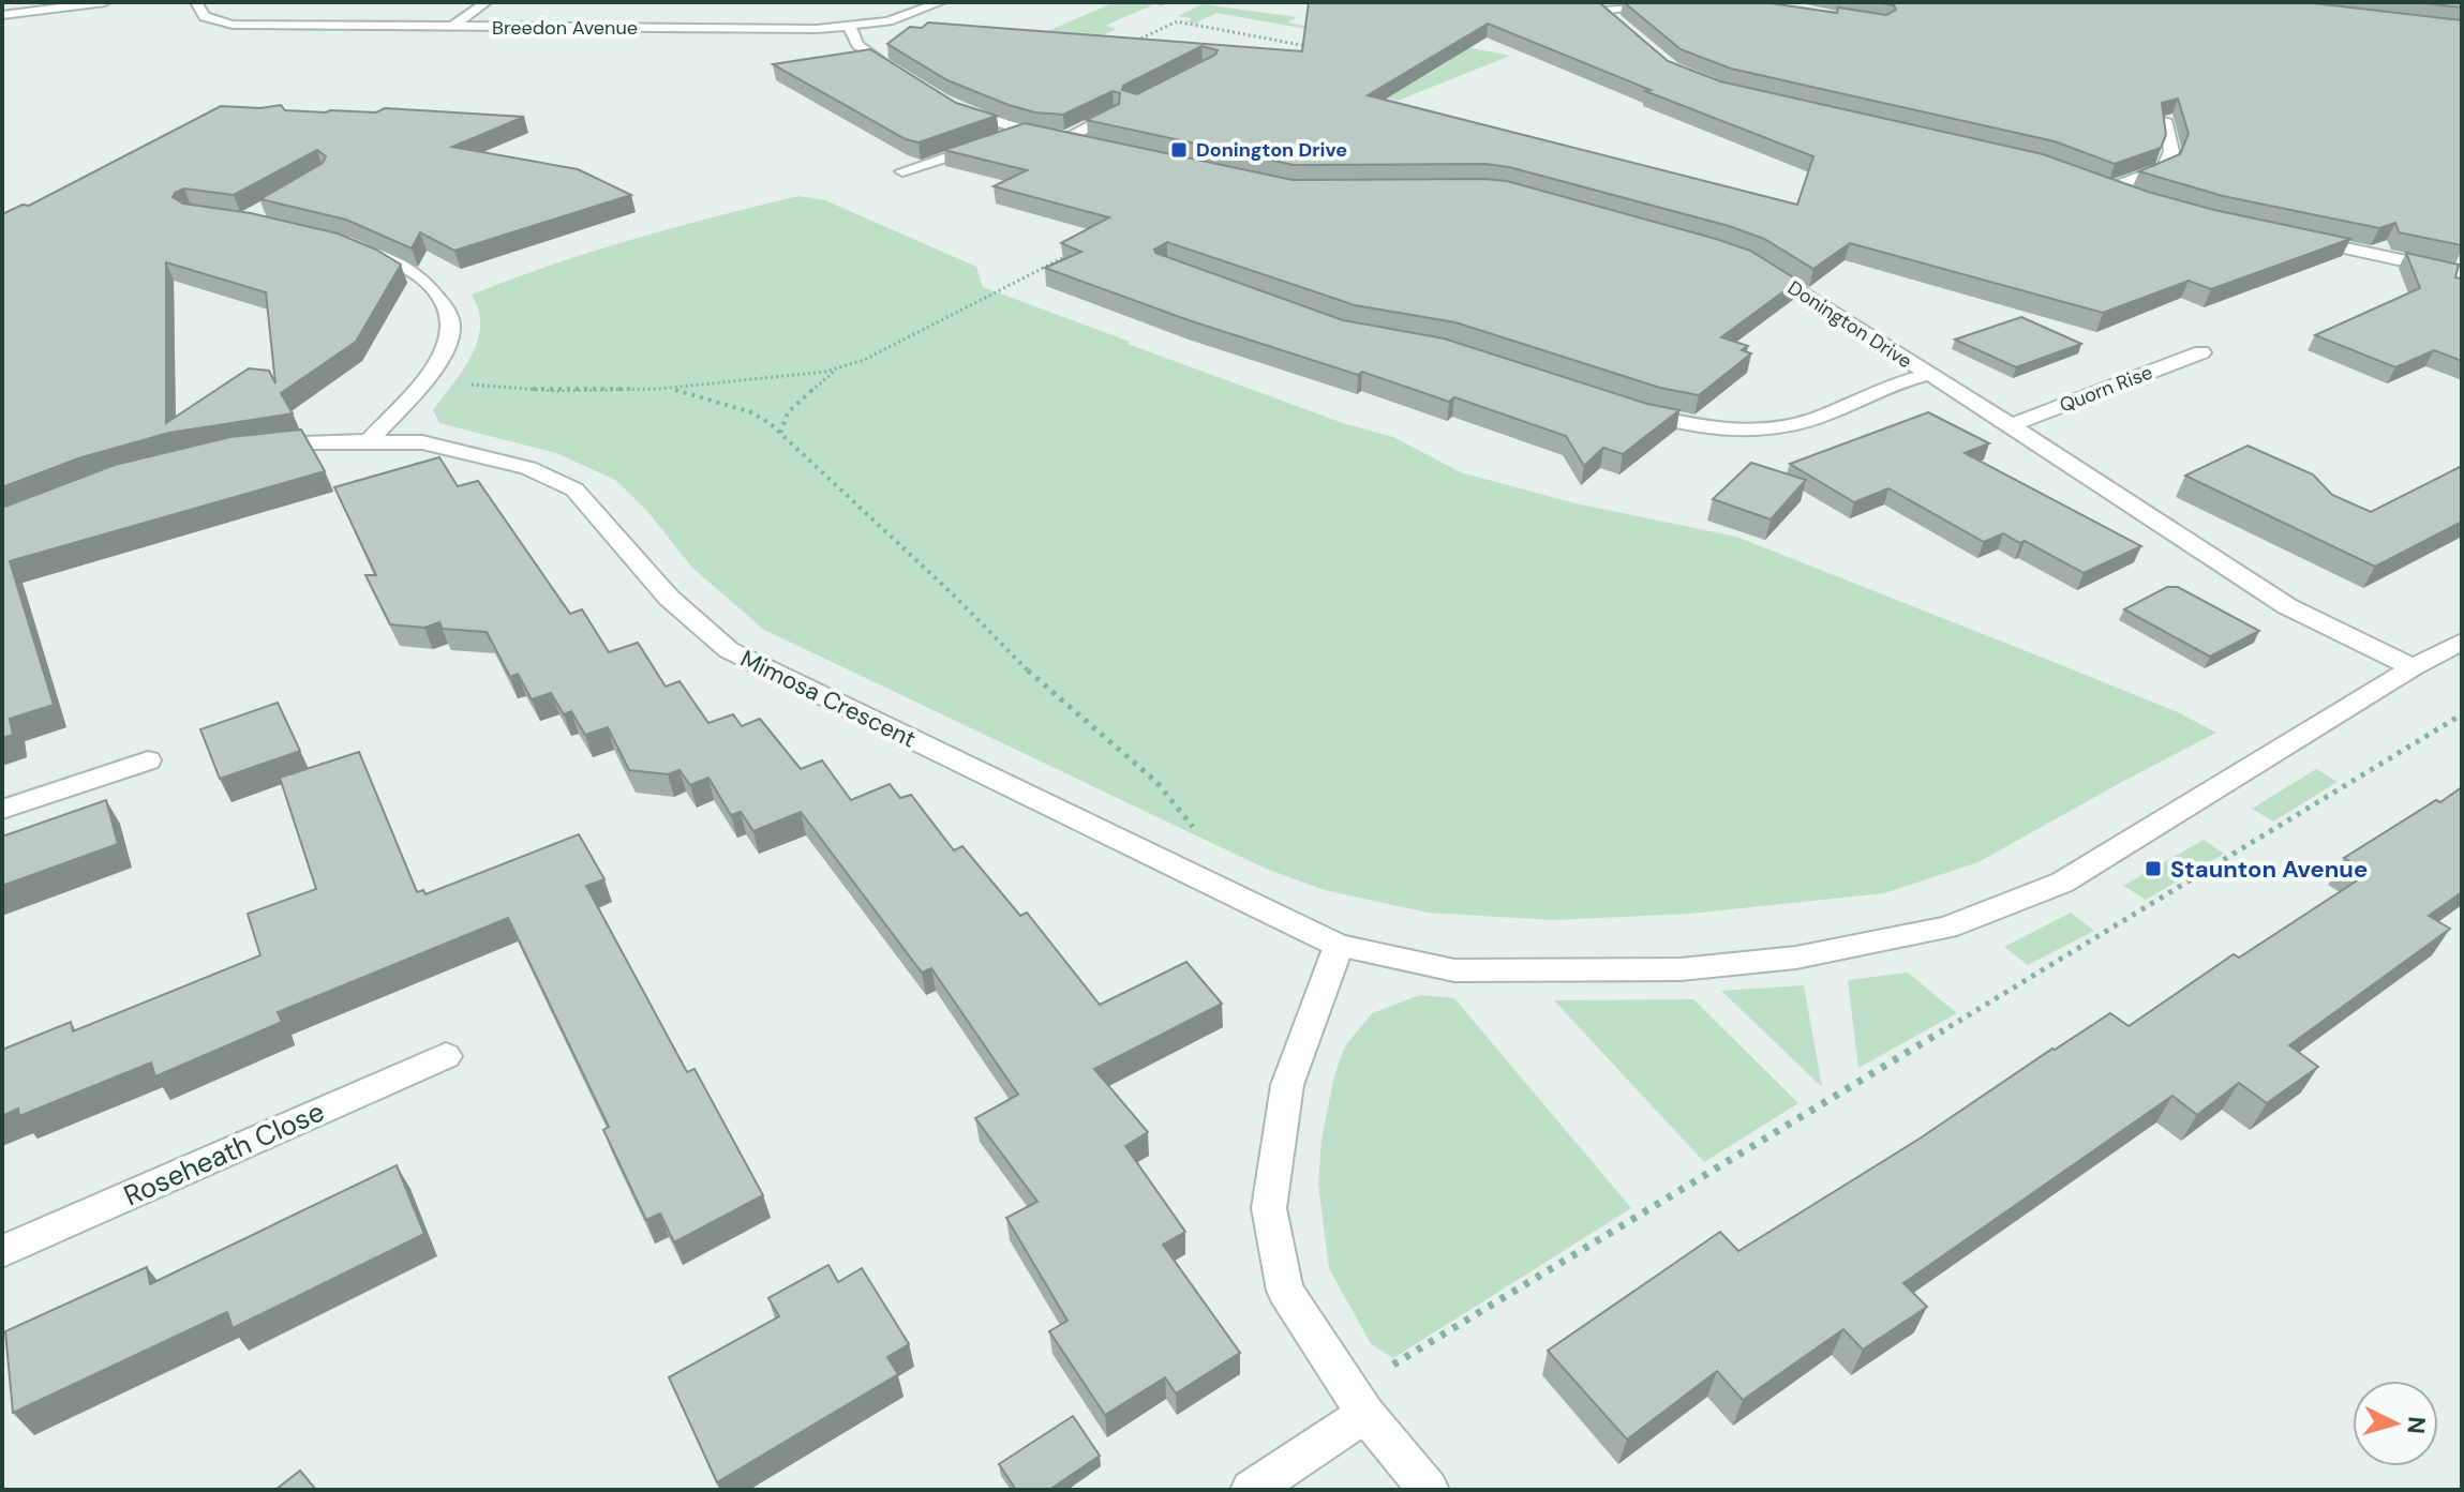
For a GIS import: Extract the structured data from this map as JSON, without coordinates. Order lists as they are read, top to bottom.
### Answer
{
  "streets": {
    "street": [
      "Breedon Avenue",
      "Donington Drive",
      "Quorn Rise",
      "Mimosa Crescent",
      "Roseheath Close"
    ]
  },
  "crossings": [
    ["Donington Drive", "Quorn Rise"]
  ],
  "places": {
    "transit": ["Donington Drive", "Staunton Avenue"]
  },
  "north": "right"
}
